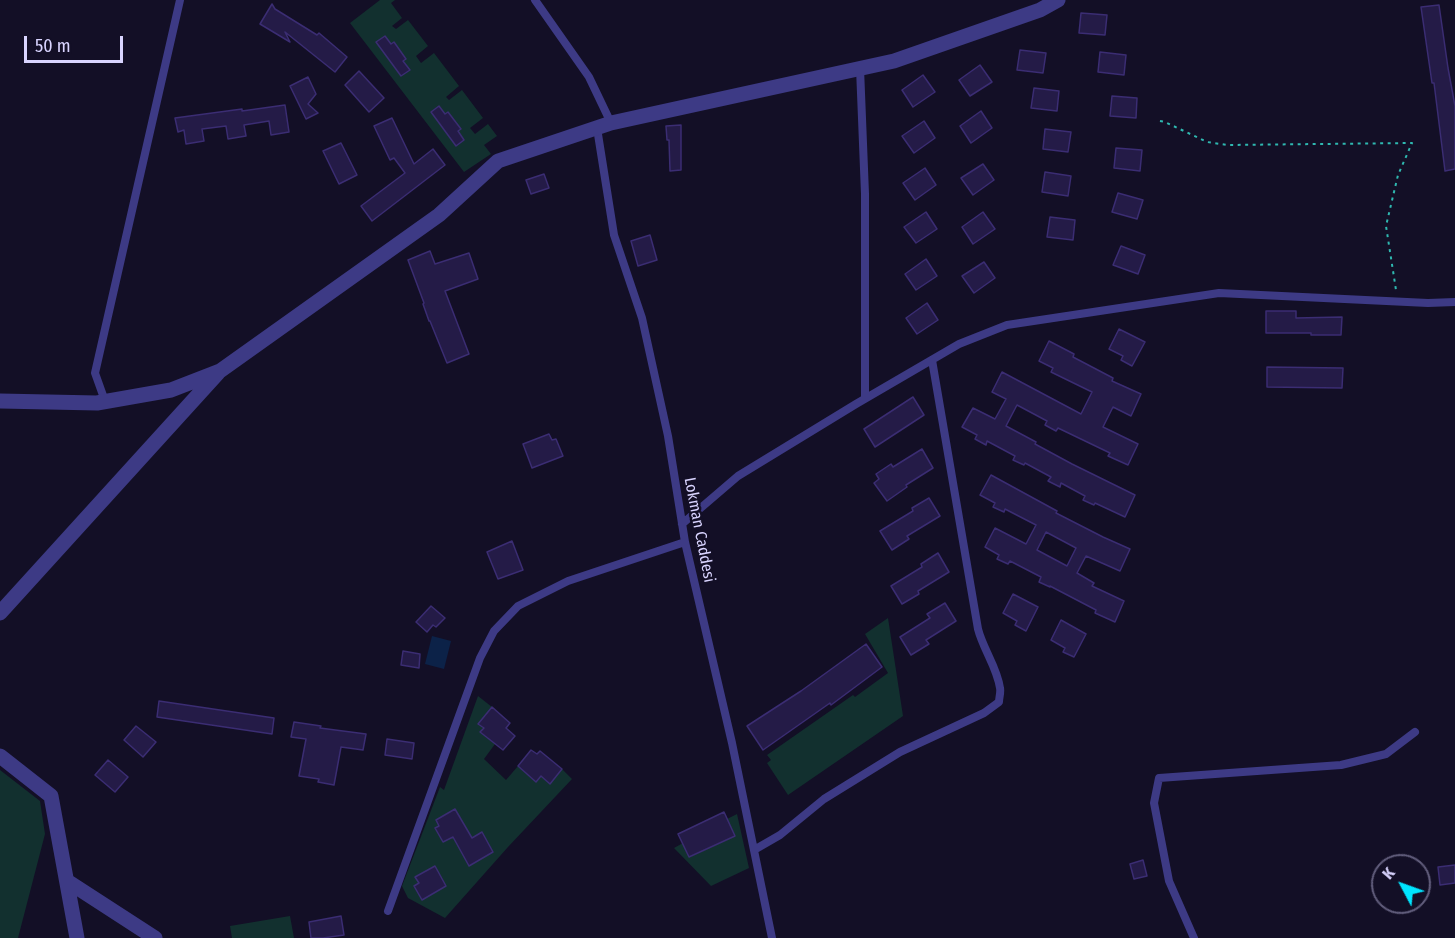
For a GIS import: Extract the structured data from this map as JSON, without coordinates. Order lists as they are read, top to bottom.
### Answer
{
  "streets": {
    "lane": ["Lokman Caddesi"]
  },
  "scale_bar": "50 m",
  "north": "top left"
}
